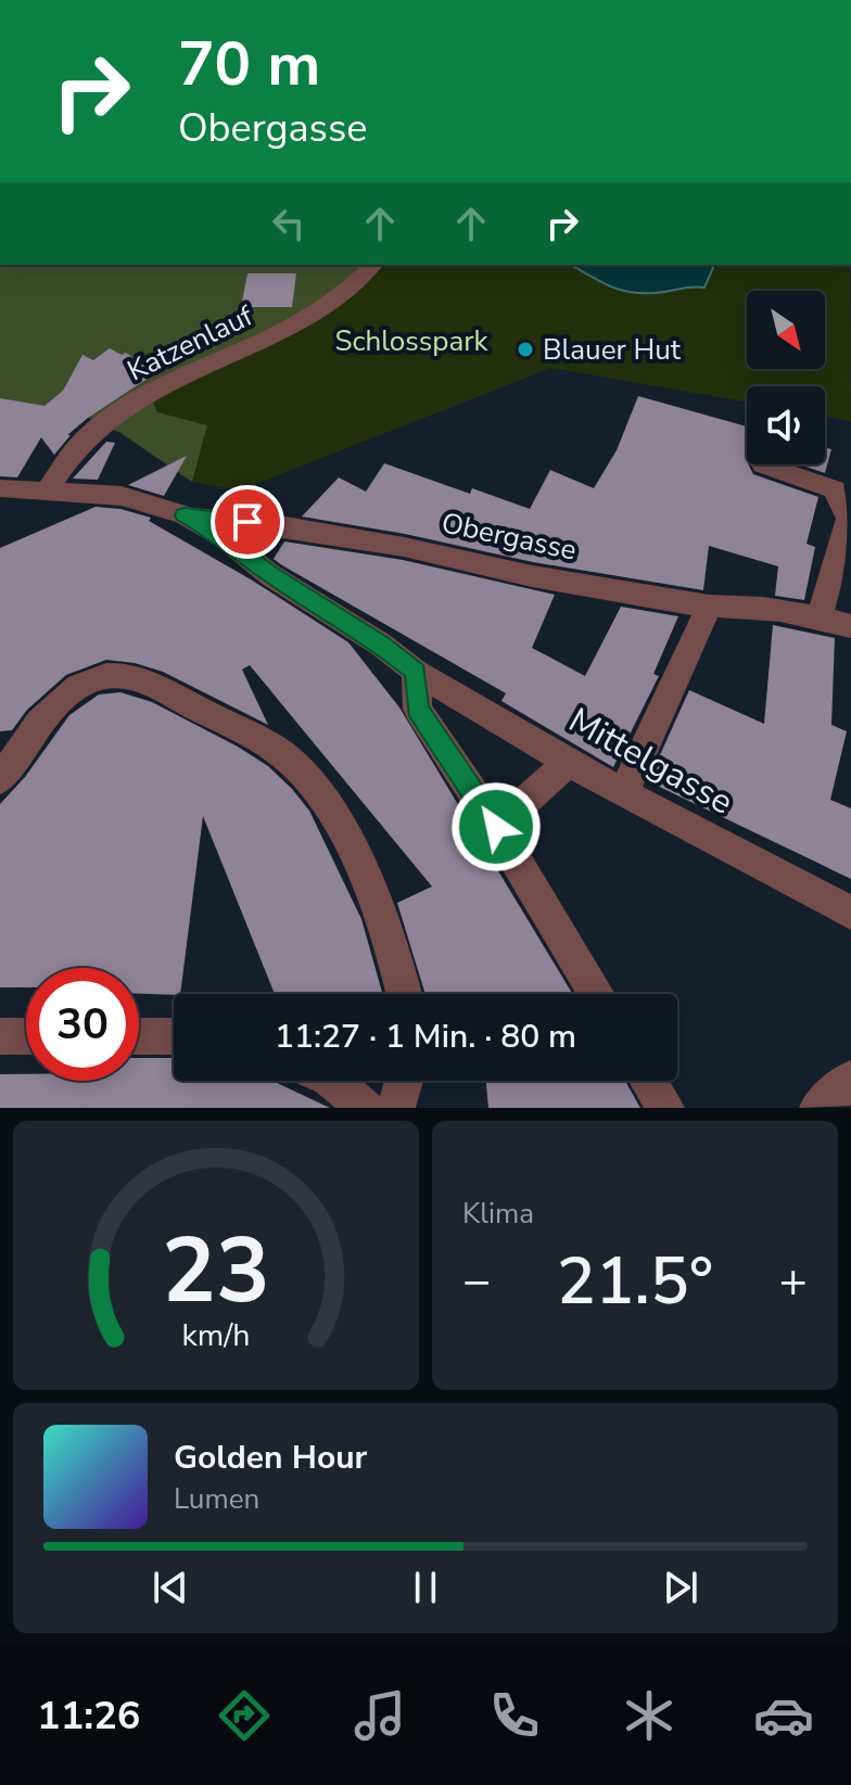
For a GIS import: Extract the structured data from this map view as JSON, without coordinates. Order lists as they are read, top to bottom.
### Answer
{
  "streets": {
    "street": ["Katzenlauf", "Obergasse", "Mittelgasse"]
  },
  "crossings": [
    ["Obergasse", "Mittelgasse"]
  ],
  "parks": ["Schlosspark"],
  "places": ["Blauer Hut"],
  "north": "bottom right",
  "page": {
    "turn": ["70 m", "Obergasse"],
    "limit": "30",
    "trip": "11:27 · 1 Min. · 80 m",
    "tile": "Klima",
    "heat": ["−", "21.5°", "+"],
    "song": ["Golden Hour", "Lumen"],
    "tabs": "11:26",
    "gauge": ["23", "km/h"]
  }
}
